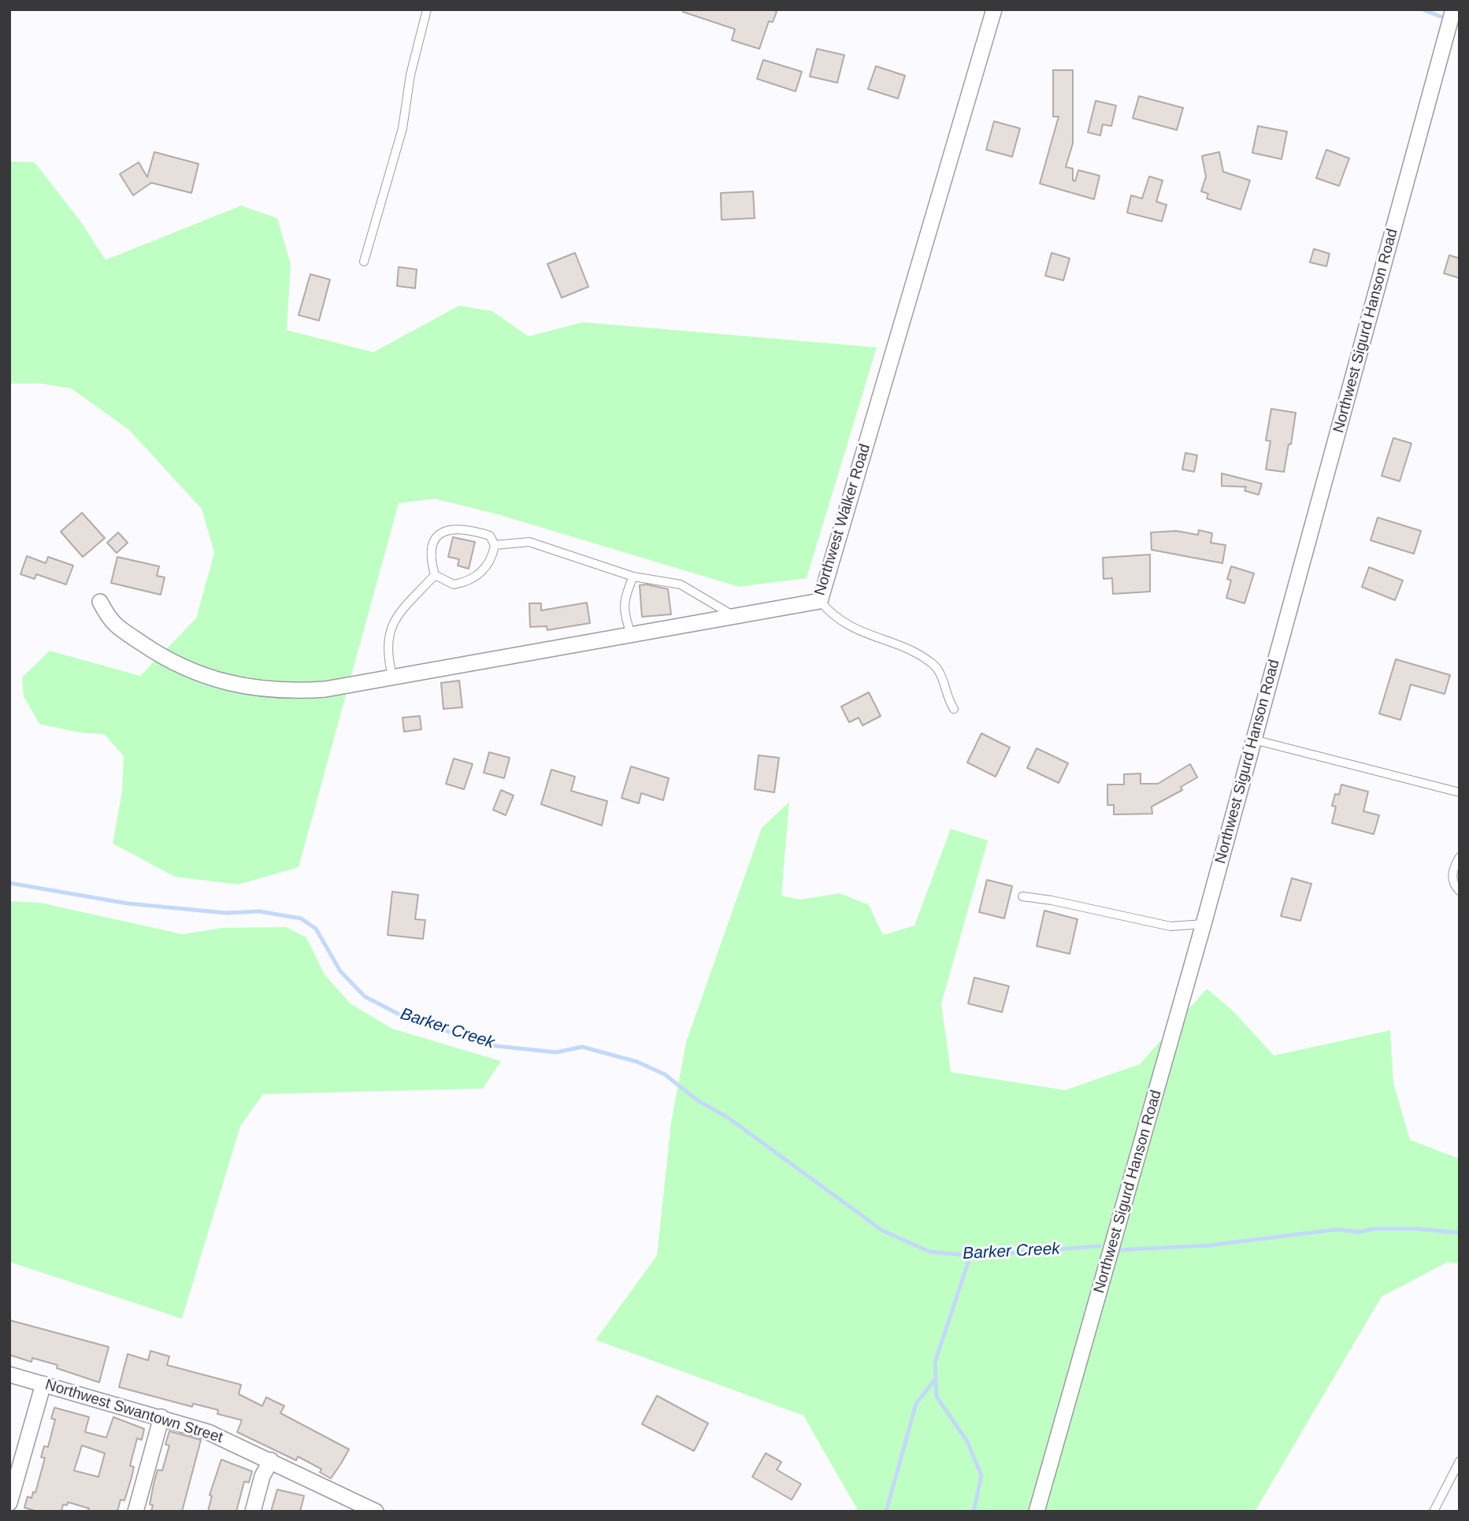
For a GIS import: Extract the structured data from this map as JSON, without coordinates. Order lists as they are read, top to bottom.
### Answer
{
  "streets": {
    "street": ["Northwest Sigurd Hanson Road", "Northwest Walker Road", "Northwest Swantown Street"]
  },
  "water": ["Barker Creek"]
}
